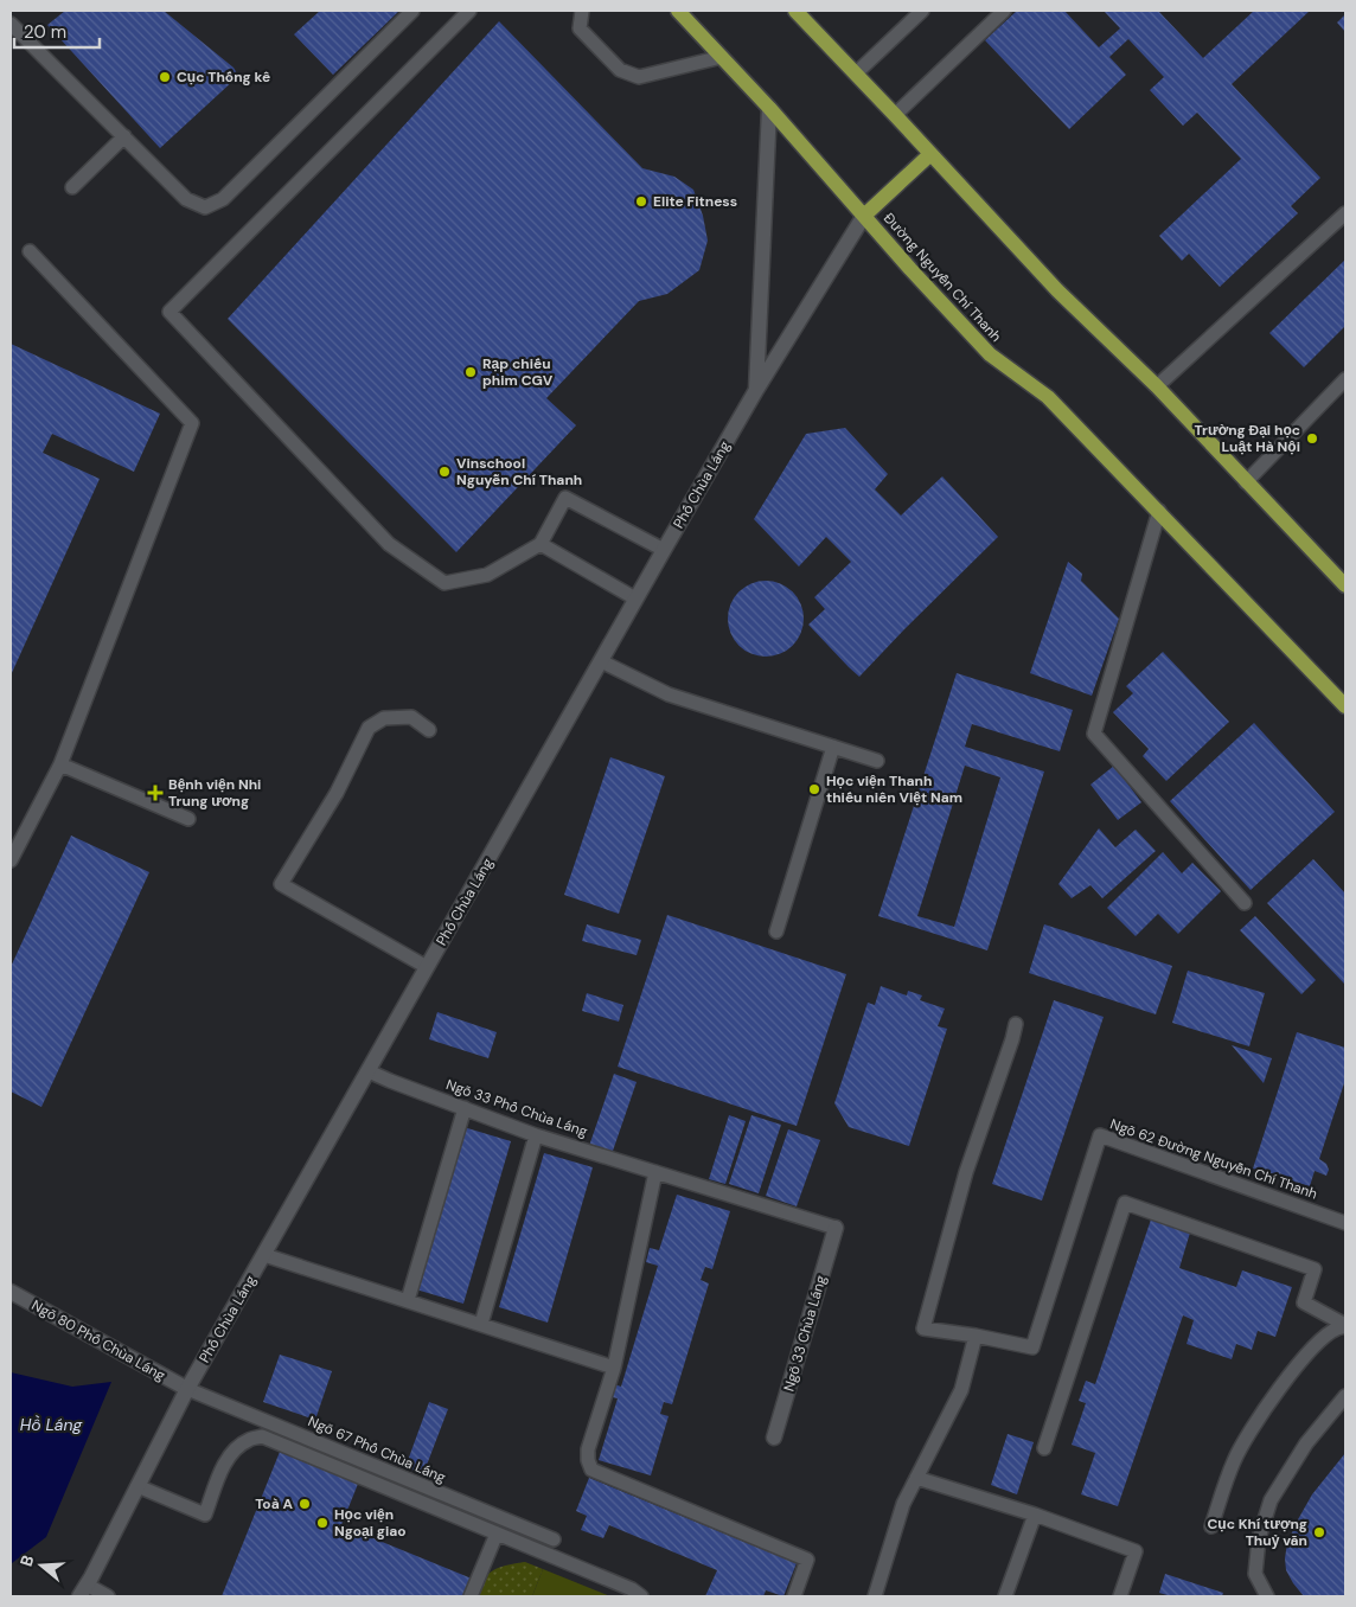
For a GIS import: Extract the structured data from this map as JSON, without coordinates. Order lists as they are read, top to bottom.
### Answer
{
  "streets": {
    "main road": ["Đường Nguyễn Chí Thanh"],
    "street": ["Phố Chùa Láng", "Ngõ 33 Chùa Láng", "Ngõ 80 Phố Chùa Láng"],
    "lane": ["Ngõ 33 Phố Chùa Láng", "Ngõ 62 Đường Nguyễn Chí Thanh", "Ngõ 67 Phố Chùa Láng"]
  },
  "crossings": [
    ["Đường Nguyễn Chí Thanh", "Phố Chùa Láng"],
    ["Phố Chùa Láng", "Ngõ 33 Phố Chùa Láng"],
    ["Phố Chùa Láng", "Ngõ 80 Phố Chùa Láng"],
    ["Phố Chùa Láng", "Ngõ 67 Phố Chùa Láng"],
    ["Ngõ 33 Phố Chùa Láng", "Ngõ 33 Chùa Láng"],
    ["Ngõ 80 Phố Chùa Láng", "Ngõ 67 Phố Chùa Láng"]
  ],
  "water": ["Hồ Láng"],
  "places": {
    "other": [
      "Cục Thống kê",
      "Elite Fitness",
      "Rạp chiếu phim CGV",
      "Trường Đại học Luật Hà Nội",
      "Vinschool Nguyễn Chí Thanh",
      "Học viện Thanh thiếu niên Việt Nam",
      "Toà A",
      "Học viện Ngoại giao",
      "Cục Khí tượng Thuỷ văn"
    ],
    "health": ["Bệnh viện Nhi Trung ương"]
  },
  "scale_bar": "20 m",
  "north": "left"
}
